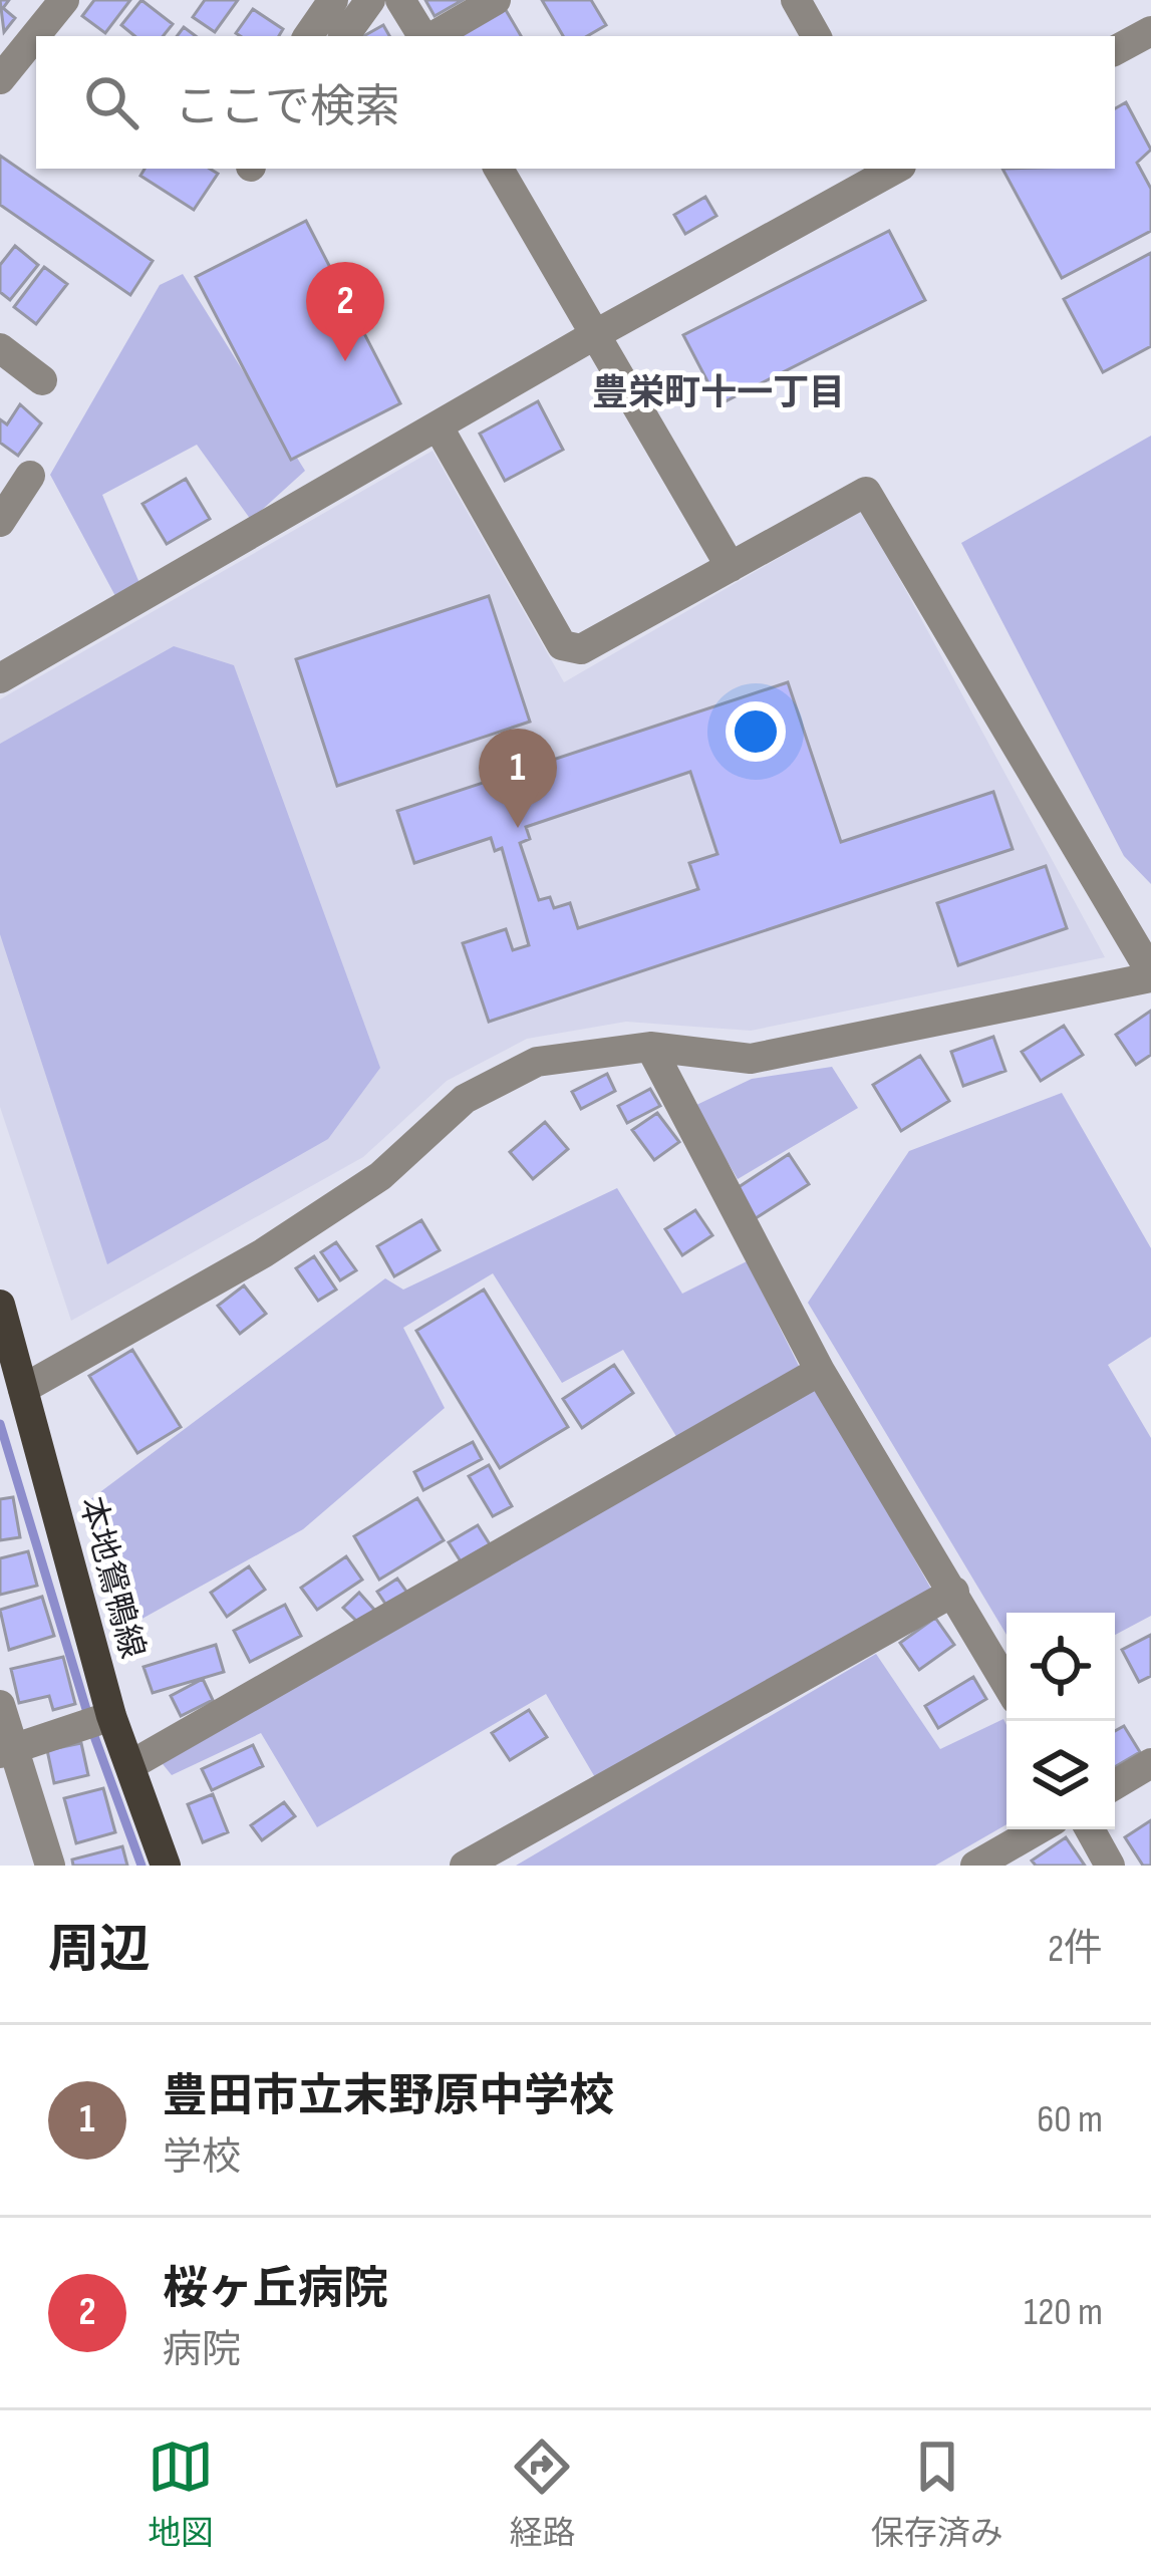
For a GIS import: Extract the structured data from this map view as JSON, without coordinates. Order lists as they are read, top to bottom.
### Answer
{
  "streets": {
    "main road": ["本地鴛鴨線"]
  },
  "districts": ["豊栄町十一丁目"],
  "page": {
    "search": "ここで検索",
    "pins": ["2", "1"],
    "heading": ["周辺", "2件"],
    "list": [
      {
        "mark": "1",
        "name": "豊田市立末野原中学校",
        "note": "学校",
        "value": "60 m"
      },
      {
        "mark": "2",
        "name": "桜ヶ丘病院",
        "note": "病院",
        "value": "120 m"
      }
    ],
    "nav": ["地図", "経路", "保存済み"]
  }
}
